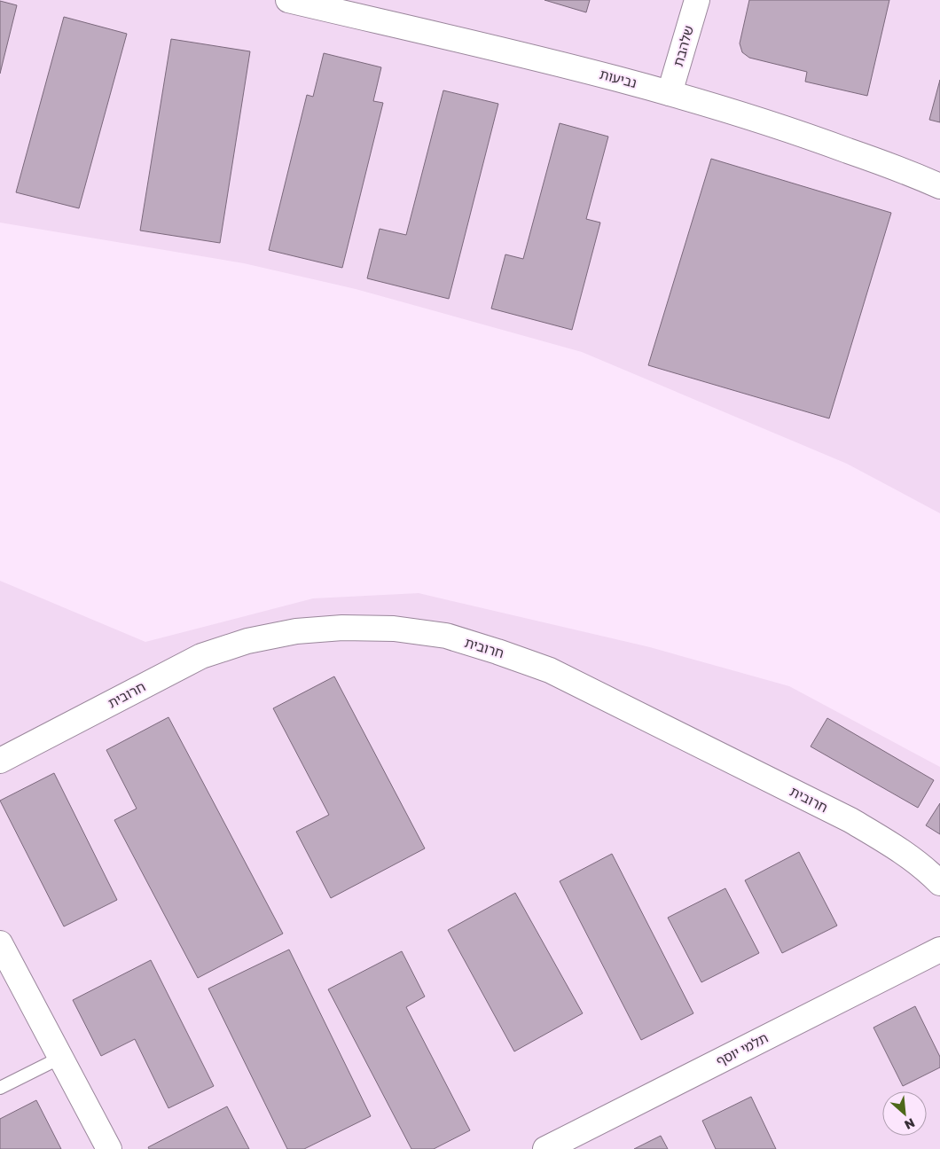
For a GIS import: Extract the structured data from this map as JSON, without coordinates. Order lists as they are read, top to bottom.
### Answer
{
  "streets": {
    "street": [
      "שלהבת",
      "נביעות",
      "חרובית",
      "תלמי יוסף"
    ]
  },
  "crossings": [
    ["שלהבת", "נביעות"]
  ],
  "north": "bottom right"
}
